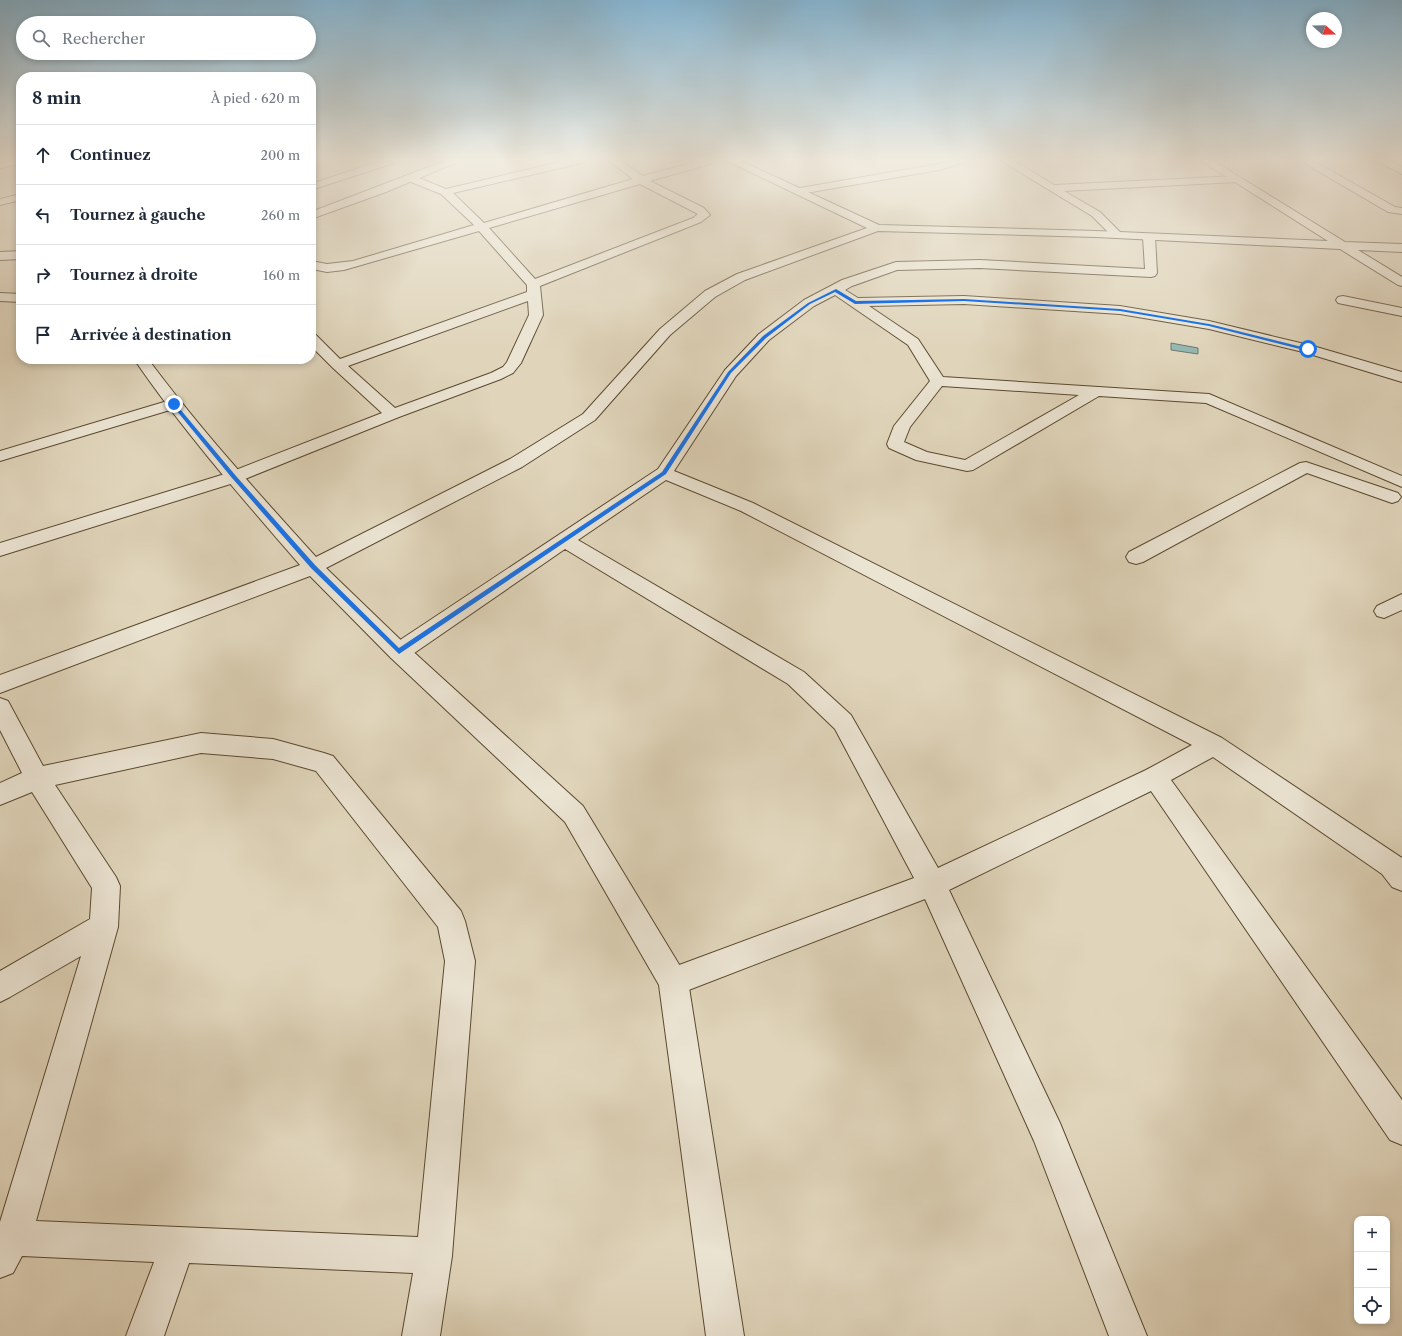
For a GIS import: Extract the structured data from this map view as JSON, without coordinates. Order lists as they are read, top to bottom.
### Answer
{
  "north": "right",
  "page": {
    "search": "Rechercher",
    "heading": ["8 min", "À pied · 620 m"],
    "list": [
      ["Continuez", "200 m"],
      ["Tournez à gauche", "260 m"],
      ["Tournez à droite", "160 m"],
      "Arrivée à destination"
    ],
    "map_buttons": ["+", "−"]
  }
}
